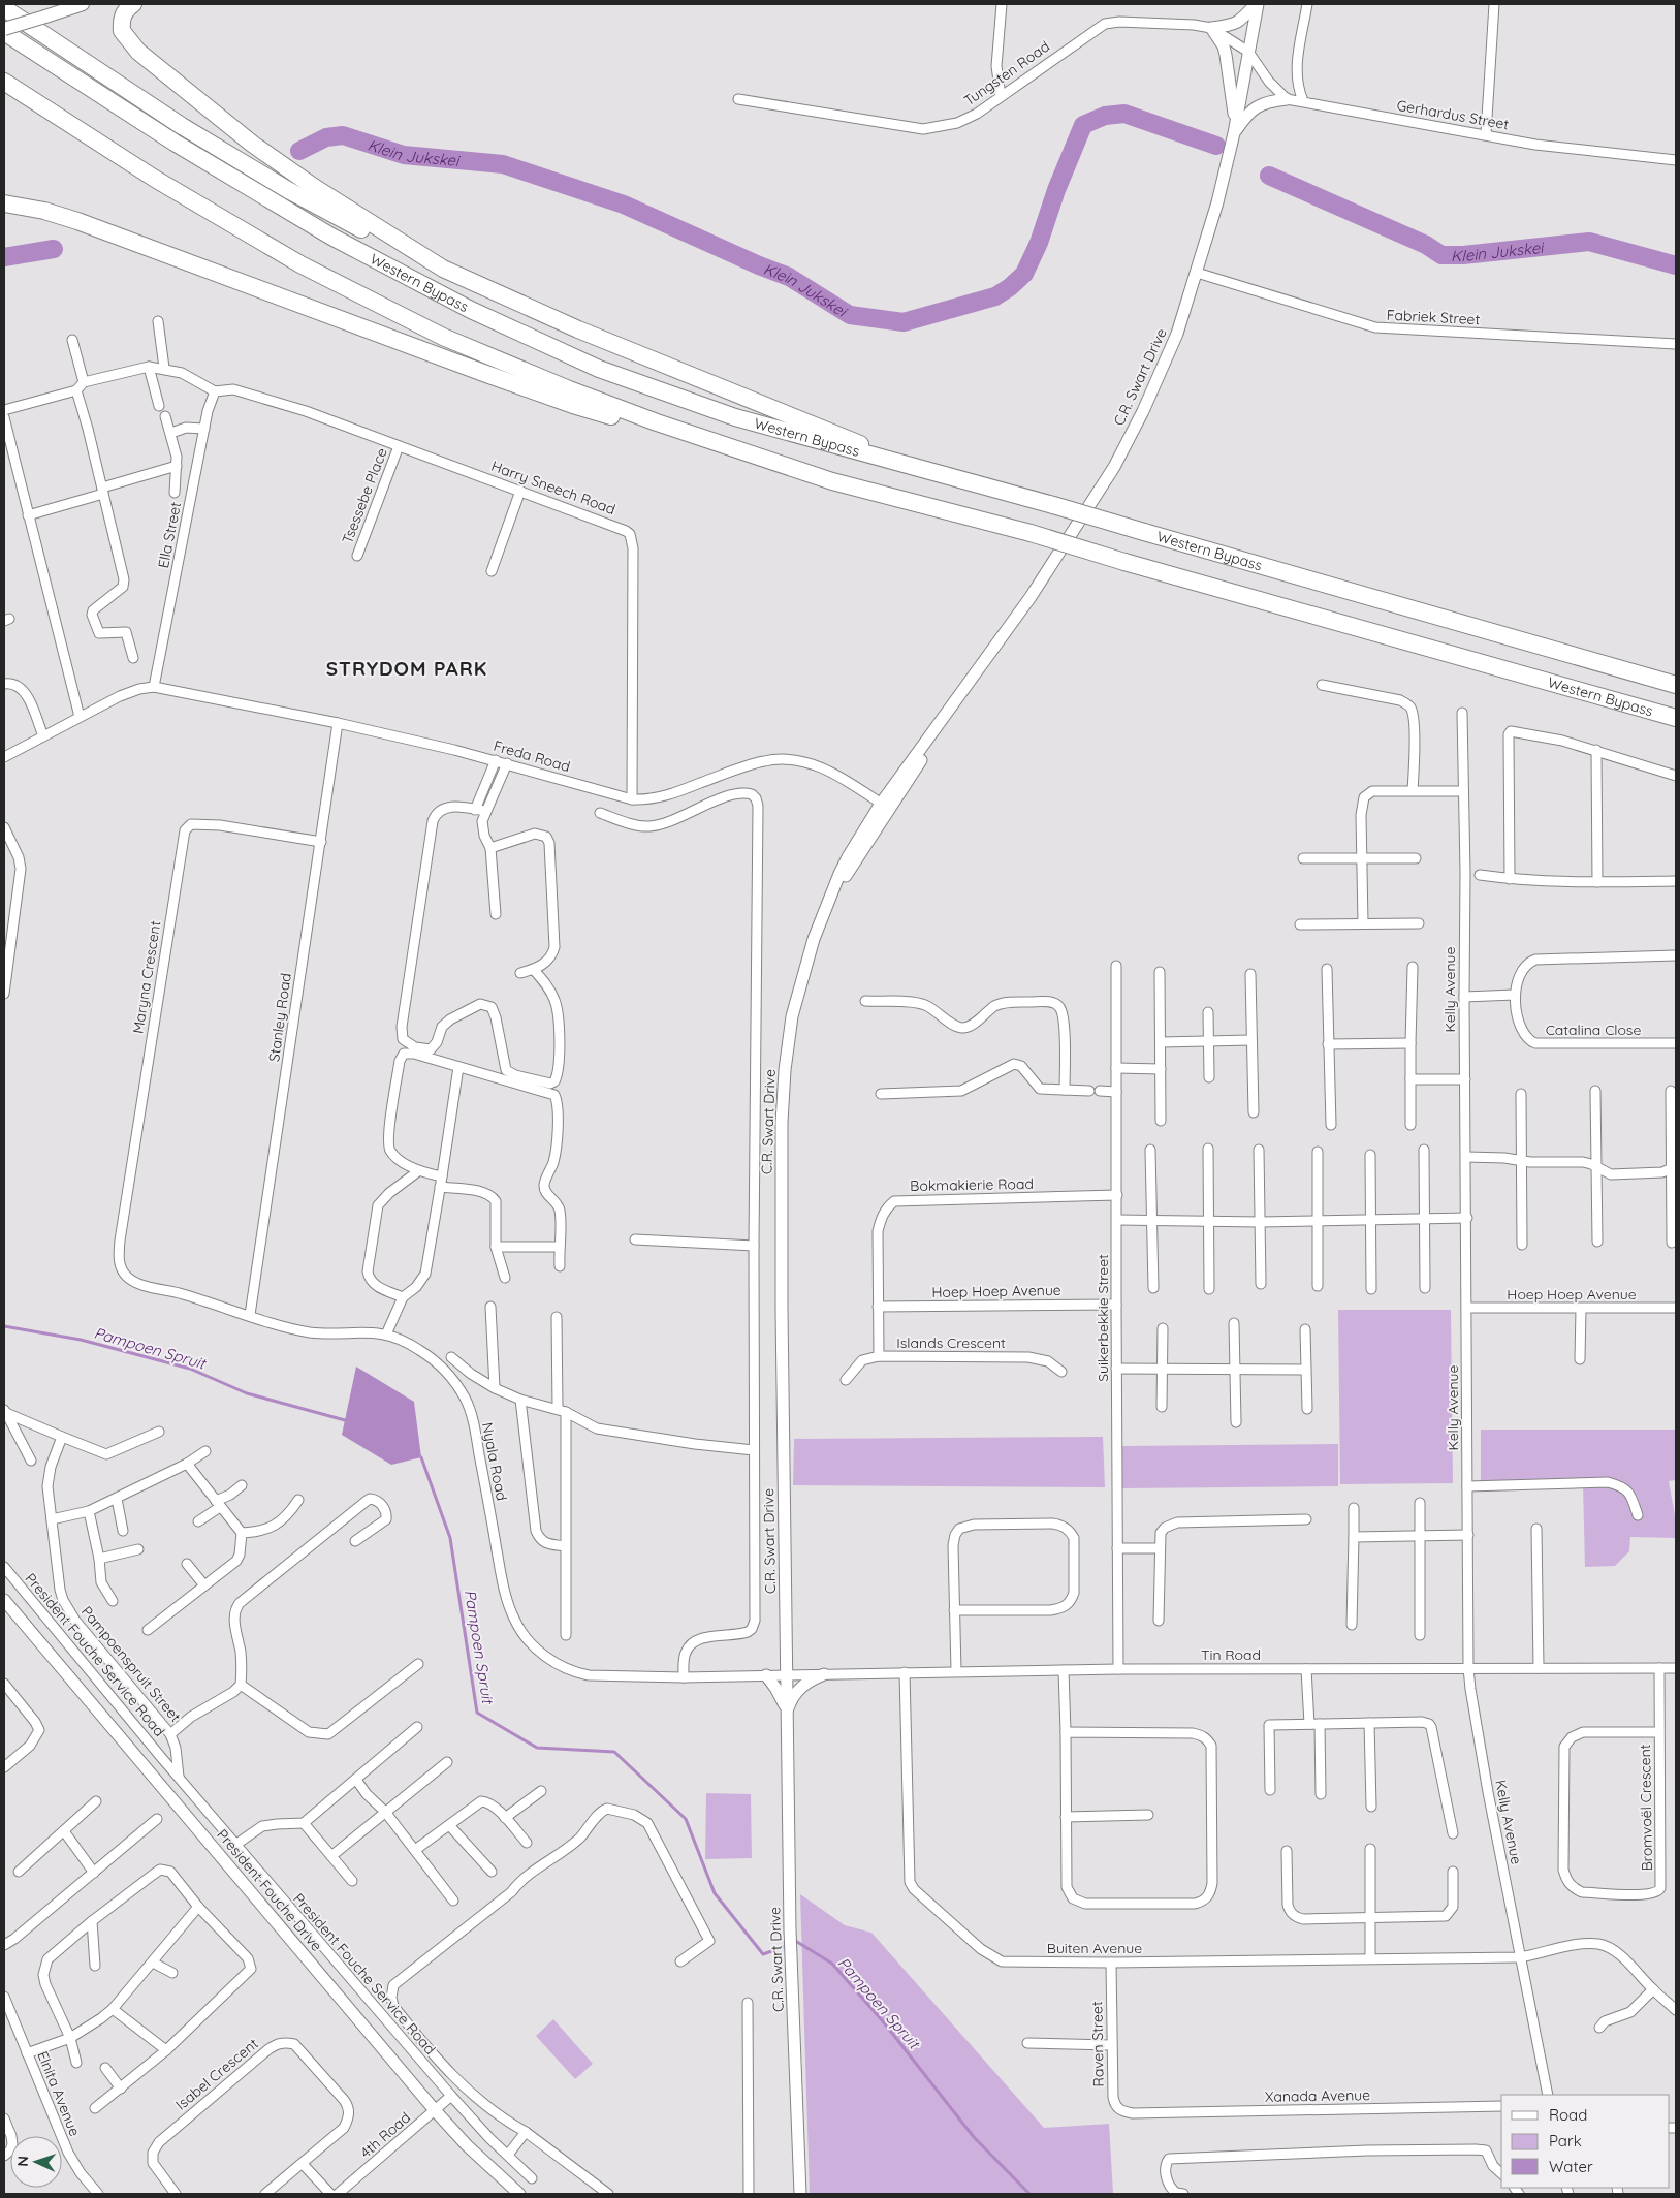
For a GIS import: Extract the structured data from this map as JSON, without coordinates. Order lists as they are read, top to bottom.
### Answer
{
  "streets": {
    "highway": ["Western Bypass"],
    "street": [
      "Tungsten Road",
      "Gerhardus Street",
      "Fabriek Street",
      "C.R. Swart Drive",
      "Harry Sneech Road",
      "Tsessebe Place",
      "Ella Street",
      "Freda Road",
      "Maryna Crescent",
      "Kelly Avenue",
      "Stanley Road",
      "Catalina Close",
      "Bokmakierie Road",
      "Hoep Hoep Avenue",
      "Suikerbekkie Street",
      "Islands Crescent",
      "Nyala Road",
      "President Fouche Service Road",
      "Tin Road",
      "Pampoenspruit Street",
      "Bromvoël Crescent",
      "President Fouche Drive",
      "Buiten Avenue",
      "Raven Street",
      "Isabel Crescent",
      "Elnita Avenue",
      "Xanada Avenue",
      "4th Road"
    ]
  },
  "crossings": [
    ["Tungsten Road", "C.R. Swart Drive"],
    ["Fabriek Street", "C.R. Swart Drive"],
    ["C.R. Swart Drive", "Freda Road"],
    ["C.R. Swart Drive", "Nyala Road"],
    ["C.R. Swart Drive", "Tin Road"],
    ["Harry Sneech Road", "Tsessebe Place"],
    ["Harry Sneech Road", "Ella Street"],
    ["Harry Sneech Road", "Freda Road"],
    ["Ella Street", "Freda Road"],
    ["Freda Road", "Stanley Road"],
    ["Maryna Crescent", "Stanley Road"],
    ["Maryna Crescent", "Nyala Road"],
    ["Kelly Avenue", "Hoep Hoep Avenue"],
    ["Kelly Avenue", "Tin Road"],
    ["Kelly Avenue", "Buiten Avenue"],
    ["Stanley Road", "Nyala Road"],
    ["Bokmakierie Road", "Hoep Hoep Avenue"],
    ["Bokmakierie Road", "Suikerbekkie Street"],
    ["Bokmakierie Road", "Islands Crescent"],
    ["Hoep Hoep Avenue", "Suikerbekkie Street"],
    ["Suikerbekkie Street", "Tin Road"],
    ["Nyala Road", "Tin Road"],
    ["President Fouche Service Road", "Pampoenspruit Street"],
    ["President Fouche Service Road", "4th Road"],
    ["Tin Road", "Bromvoël Crescent"],
    ["Tin Road", "Buiten Avenue"],
    ["President Fouche Drive", "4th Road"],
    ["Buiten Avenue", "Raven Street"],
    ["Raven Street", "Xanada Avenue"]
  ],
  "districts": ["STRYDOM PARK"],
  "water": ["Klein Jukskei", "Pampoen Spruit"],
  "legend": ["Road", "Park", "Water"],
  "north": "left"
}
